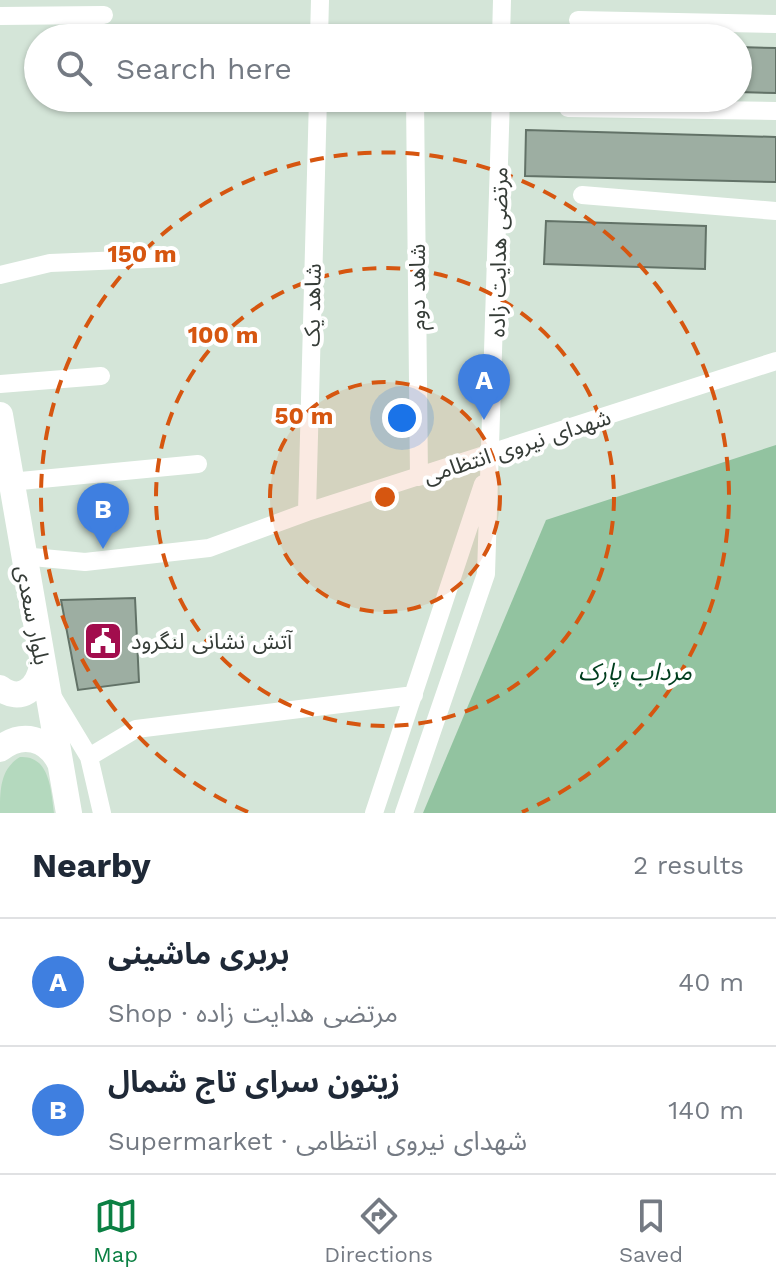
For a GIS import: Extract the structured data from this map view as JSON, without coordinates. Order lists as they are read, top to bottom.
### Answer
{
  "streets": {
    "highway": ["بلوار سعدی"],
    "street": [
      "مرتضی هدایت زاده",
      "شاهد دوم",
      "شاهد یک",
      "شهدای نیروی انتظامی"
    ]
  },
  "crossings": [
    ["مرتضی هدایت زاده", "شهدای نیروی انتظامی"],
    ["شاهد دوم", "شهدای نیروی انتظامی"],
    ["شاهد یک", "شهدای نیروی انتظامی"],
    ["شهدای نیروی انتظامی", "بلوار سعدی"]
  ],
  "water": ["مرداب پارک"],
  "places": {
    "public building": ["آتش نشانی لنگرود"]
  },
  "page": {
    "search": "Search here",
    "pins": ["A", "B"],
    "heading": ["Nearby", "2 results"],
    "list": [
      {
        "mark": "A",
        "name": "بربری ماشینی",
        "note": "Shop · مرتضی هدایت زاده",
        "value": "40 m"
      },
      {
        "mark": "B",
        "name": "زیتون سرای تاج شمال",
        "note": "Supermarket · شهدای نیروی انتظامی",
        "value": "140 m"
      }
    ],
    "nav": ["Map", "Directions", "Saved"]
  },
  "rings": ["150 m", "100 m", "50 m"]
}
